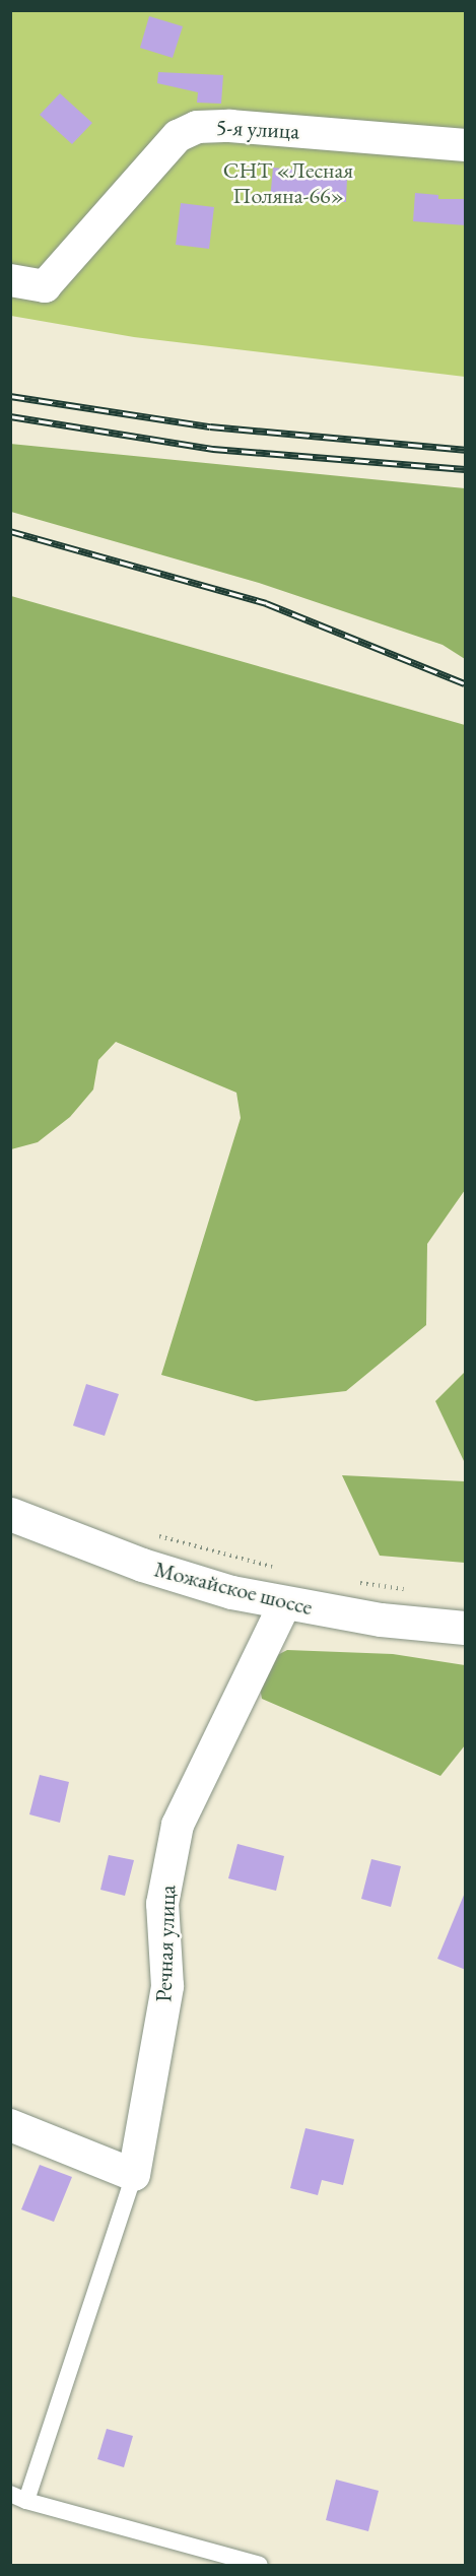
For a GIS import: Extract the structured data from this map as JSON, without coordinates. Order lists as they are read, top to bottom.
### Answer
{
  "streets": {
    "main road": ["Можайское шоссе"],
    "street": ["5-я улица", "Речная улица"]
  },
  "crossings": [
    ["Можайское шоссе", "Речная улица"]
  ],
  "parks": ["СНТ «Лесная Поляна-66»"]
}
